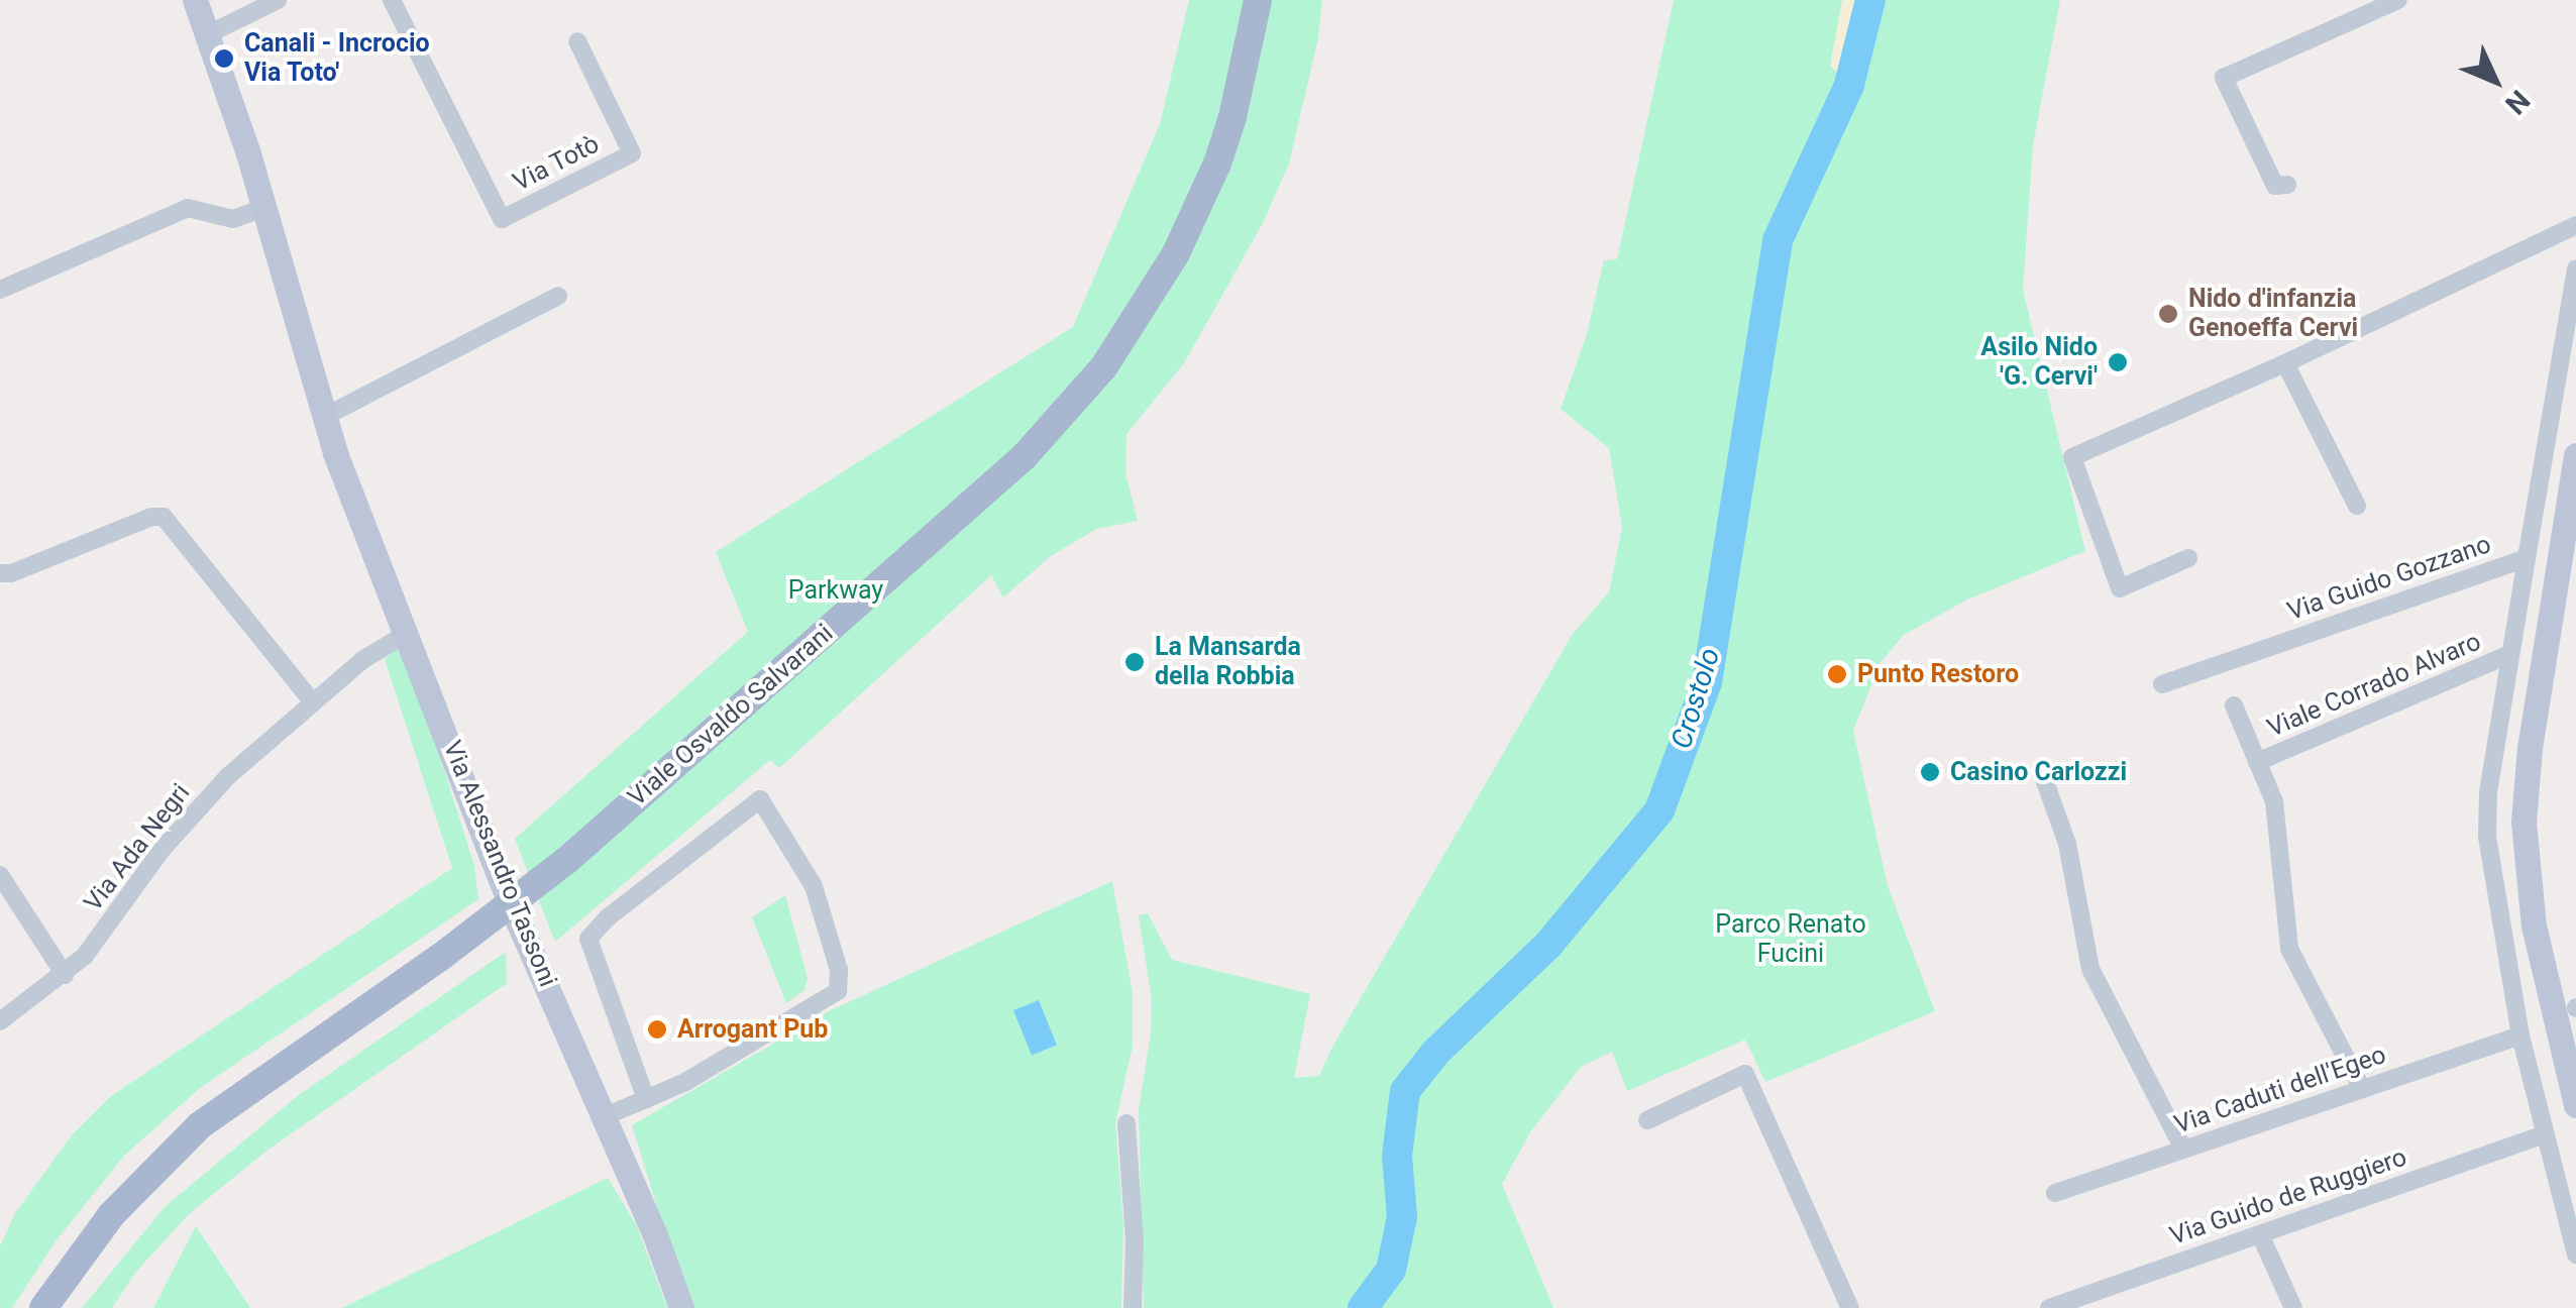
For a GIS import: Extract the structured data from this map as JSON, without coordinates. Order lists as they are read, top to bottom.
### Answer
{
  "streets": {
    "main road": ["Viale Osvaldo Salvarani"],
    "street": [
      "Via Totò",
      "Via Guido Gozzano",
      "Viale Corrado Alvaro",
      "Via Ada Negri",
      "Via Alessandro Tassoni",
      "Via Caduti dell'Egeo",
      "Via Guido de Ruggiero"
    ]
  },
  "crossings": [
    ["Via Guido Gozzano", "Viale Corrado Alvaro"],
    ["Viale Corrado Alvaro", "Via Caduti dell'Egeo"],
    ["Viale Corrado Alvaro", "Via Guido de Ruggiero"],
    ["Via Ada Negri", "Via Alessandro Tassoni"]
  ],
  "water": ["Crostolo"],
  "parks": ["Parkway", "Parco Renato Fucini"],
  "places": [
    "Canali - Incrocio Via Toto'",
    "Nido d'infanzia Genoeffa Cervi",
    "Asilo Nido 'G. Cervi'",
    "La Mansarda della Robbia",
    "Punto Restoro",
    "Casino Carlozzi",
    "Arrogant Pub"
  ],
  "north": "bottom right"
}
